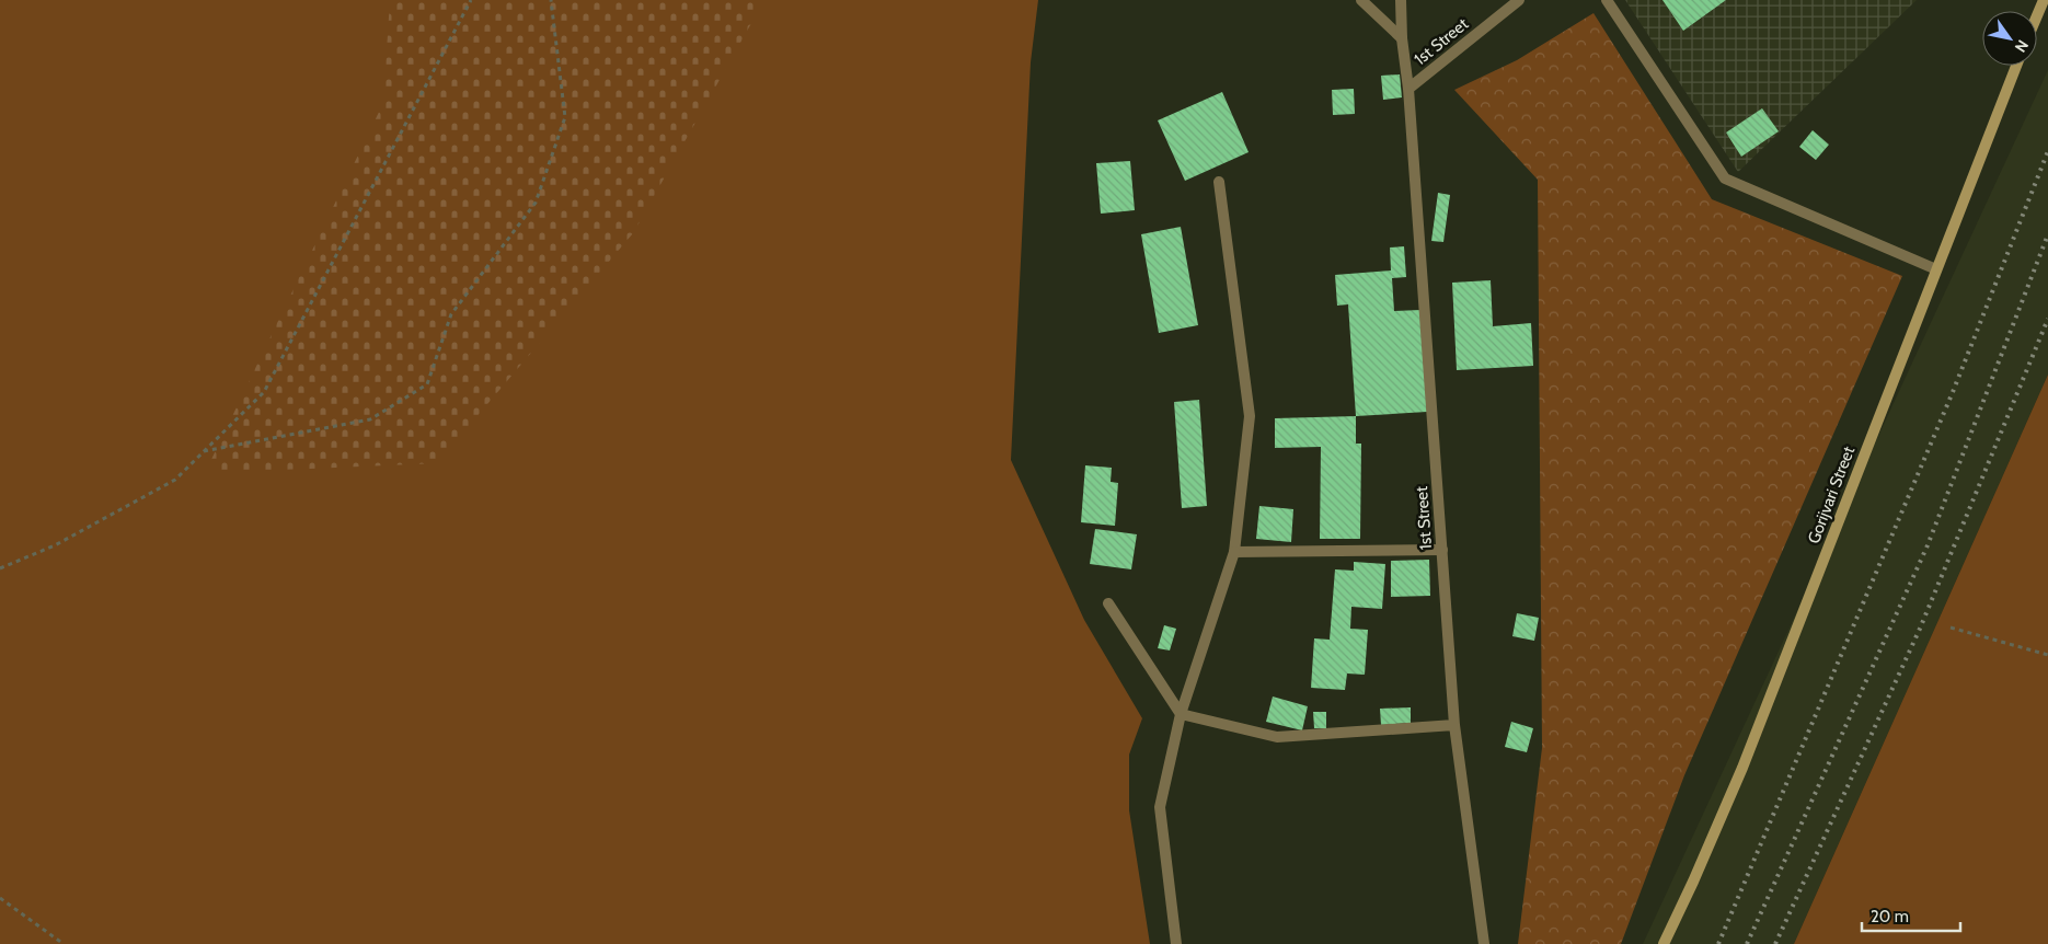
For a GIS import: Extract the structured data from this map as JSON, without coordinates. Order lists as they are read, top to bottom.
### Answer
{
  "streets": {
    "main road": ["Gorijvari Street"],
    "street": ["1st Street"]
  },
  "scale_bar": "20 m",
  "north": "bottom right"
}
